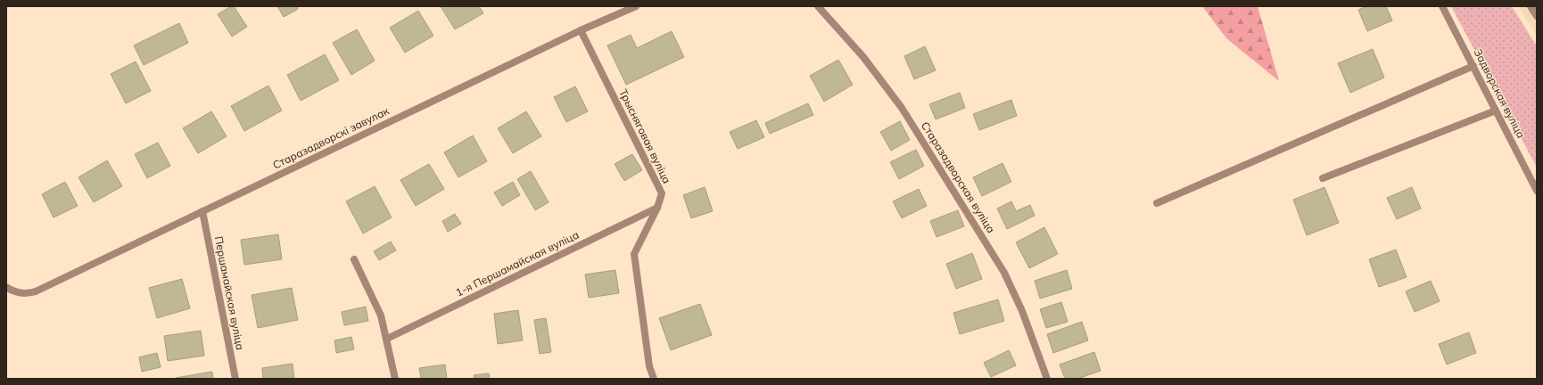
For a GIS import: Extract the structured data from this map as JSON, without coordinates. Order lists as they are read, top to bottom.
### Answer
{
  "streets": {
    "street": [
      "Задворская вуліца",
      "Трысняговая вуліца",
      "Старазадворскі завулак",
      "Старазадворская вуліца",
      "1-я Першамайская вуліца",
      "Першамайская вуліца"
    ]
  },
  "crossings": [
    ["Трысняговая вуліца", "Старазадворскі завулак"],
    ["Трысняговая вуліца", "1-я Першамайская вуліца"],
    ["Старазадворскі завулак", "Першамайская вуліца"]
  ]
}
